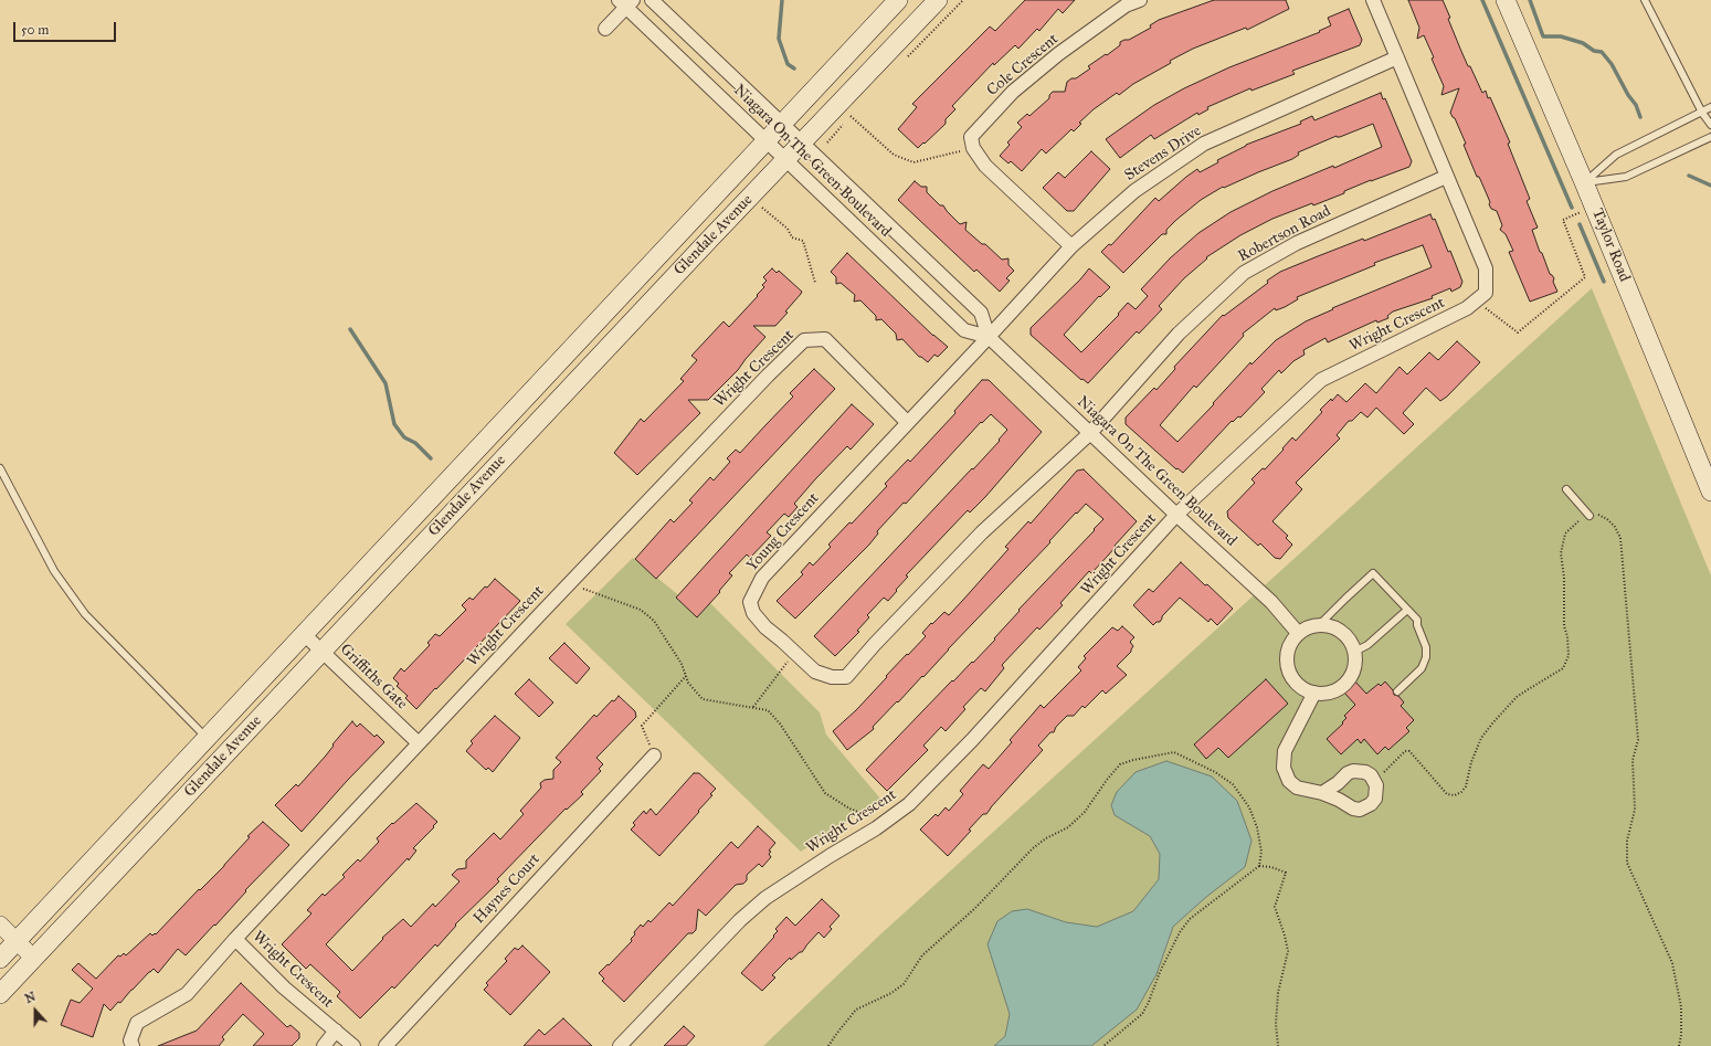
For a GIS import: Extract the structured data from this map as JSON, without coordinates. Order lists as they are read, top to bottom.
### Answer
{
  "streets": {
    "main road": ["Glendale Avenue", "Taylor Road"],
    "street": [
      "Cole Crescent",
      "Stevens Drive",
      "Niagara On The Green Boulevard",
      "Robertson Road",
      "Wright Crescent",
      "Young Crescent",
      "Griffiths Gate",
      "Haynes Court"
    ]
  },
  "crossings": [
    ["Stevens Drive", "Niagara On The Green Boulevard"],
    ["Stevens Drive", "Young Crescent"],
    ["Niagara On The Green Boulevard", "Robertson Road"],
    ["Niagara On The Green Boulevard", "Glendale Avenue"],
    ["Niagara On The Green Boulevard", "Wright Crescent"],
    ["Niagara On The Green Boulevard", "Young Crescent"],
    ["Robertson Road", "Young Crescent"],
    ["Glendale Avenue", "Griffiths Gate"],
    ["Wright Crescent", "Young Crescent"],
    ["Wright Crescent", "Griffiths Gate"]
  ],
  "scale_bar": "50 m",
  "north": "top"
}
